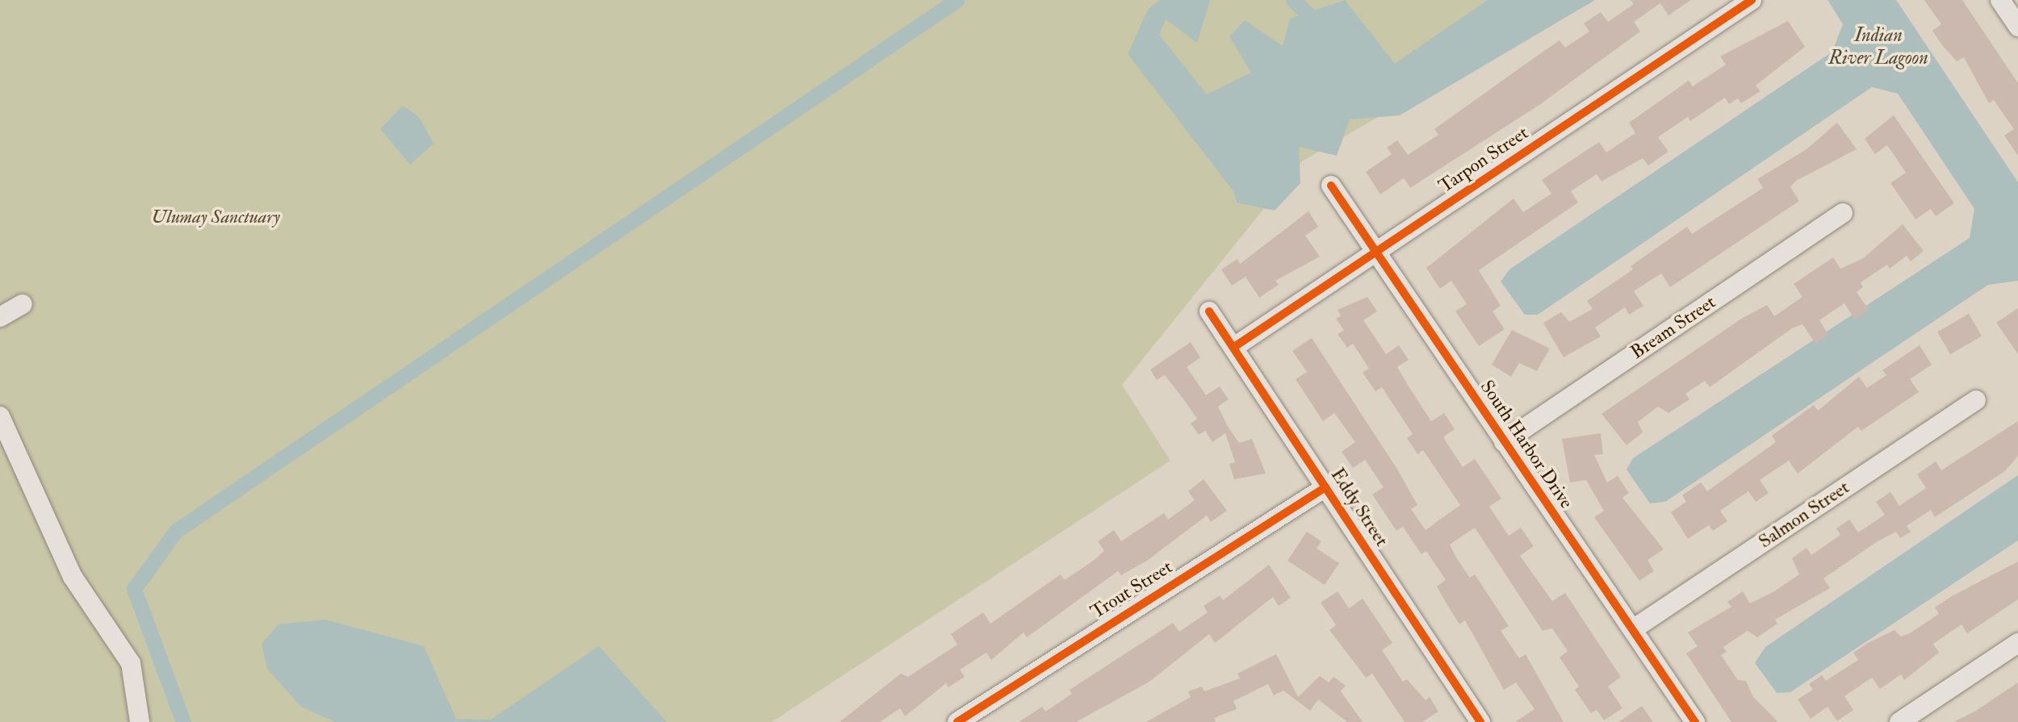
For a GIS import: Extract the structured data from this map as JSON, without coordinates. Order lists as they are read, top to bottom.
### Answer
{
  "streets": {
    "street": [
      "Tarpon Street",
      "Bream Street",
      "South Harbor Drive",
      "Eddy Street",
      "Salmon Street",
      "Trout Street"
    ]
  },
  "crossings": [
    ["Tarpon Street", "South Harbor Drive"],
    ["Tarpon Street", "Eddy Street"],
    ["Bream Street", "South Harbor Drive"],
    ["South Harbor Drive", "Salmon Street"],
    ["Eddy Street", "Trout Street"]
  ],
  "water": ["Indian River Lagoon"],
  "parks": ["Ulumay Sanctuary"]
}
